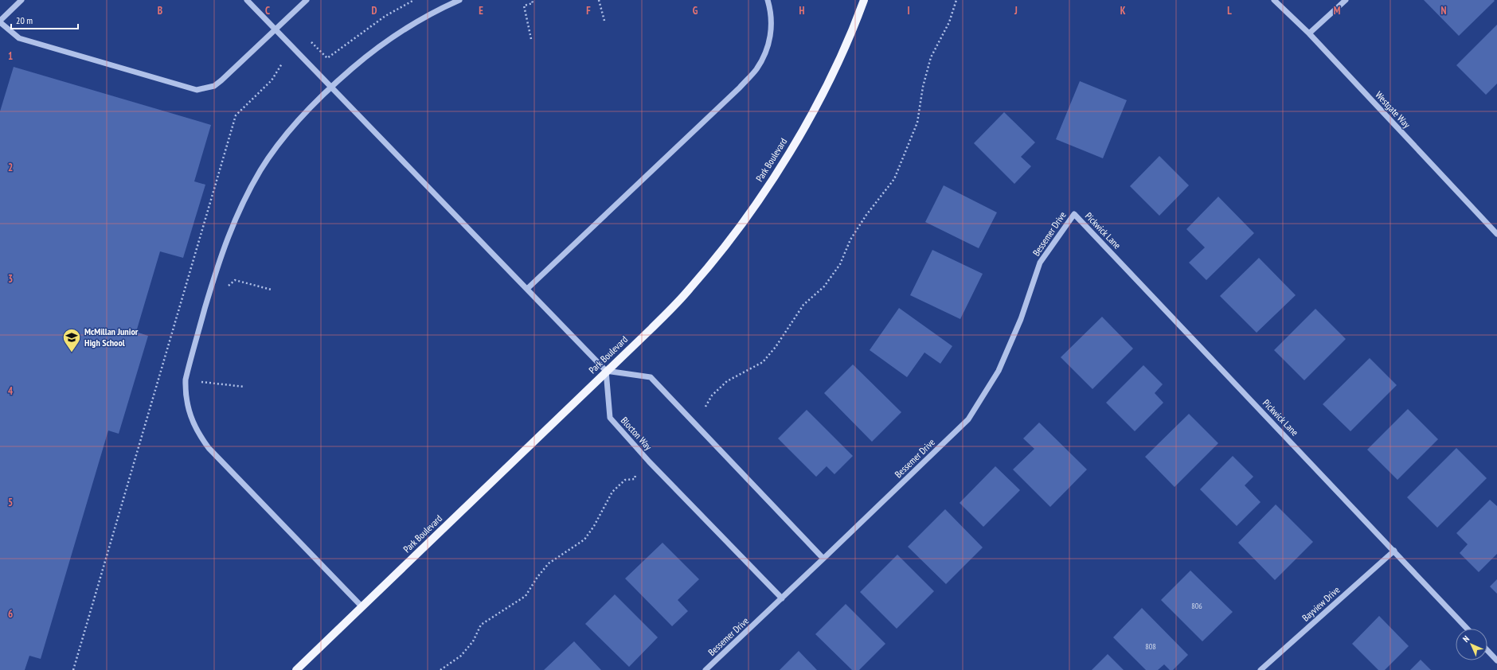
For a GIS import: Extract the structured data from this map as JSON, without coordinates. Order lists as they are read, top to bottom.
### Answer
{
  "streets": {
    "main road": ["Park Boulevard"],
    "street": [
      "Westgate Way",
      "Pickwick Lane",
      "Bessemer Drive",
      "Blocton Way",
      "Bayview Drive"
    ]
  },
  "crossings": [
    ["Park Boulevard", "Blocton Way"],
    ["Pickwick Lane", "Bessemer Drive"],
    ["Pickwick Lane", "Bayview Drive"],
    ["Bessemer Drive", "Blocton Way"]
  ],
  "places": {
    "school or university": ["McMillan Junior High School"]
  },
  "house_numbers": ["806", "808"],
  "scale_bar": "20 m",
  "north": "top left",
  "grid": {
    "columns": [
      "B",
      "C",
      "D",
      "E",
      "F",
      "G",
      "H",
      "I",
      "J",
      "K",
      "L",
      "M",
      "N"
    ],
    "rows": [
      "1",
      "2",
      "3",
      "4",
      "5",
      "6"
    ]
  }
}
